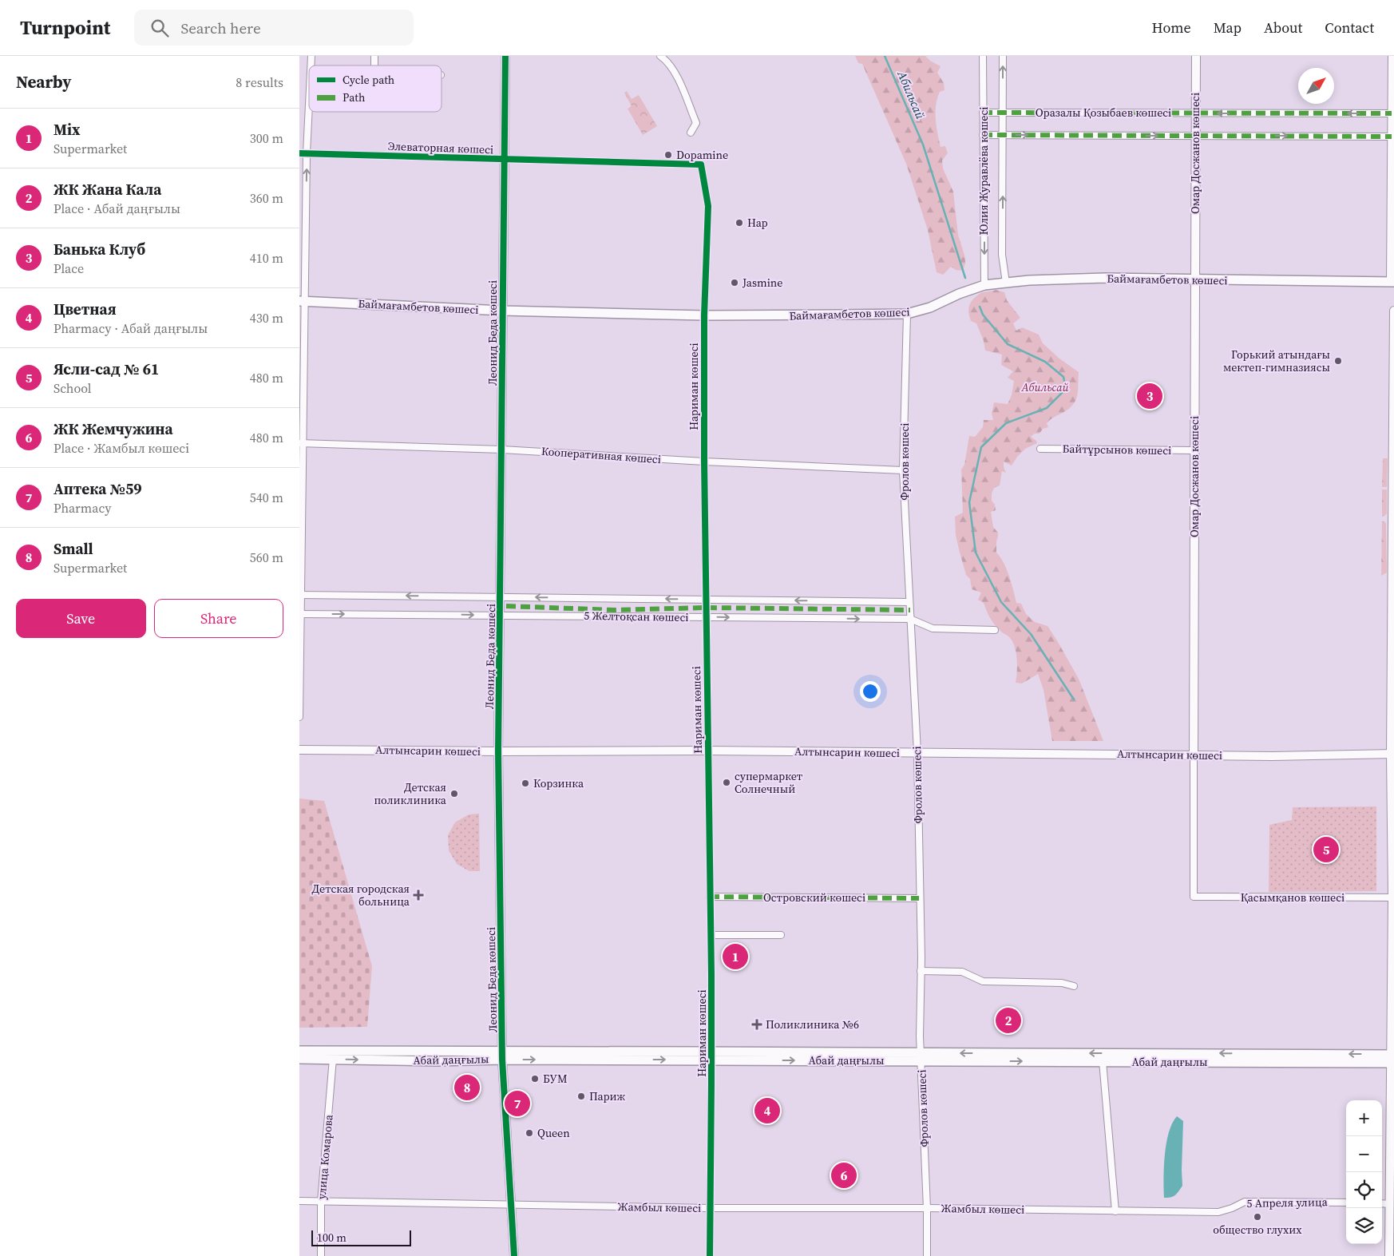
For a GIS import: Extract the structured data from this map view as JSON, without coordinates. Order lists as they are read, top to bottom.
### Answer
{
  "streets": {
    "main road": ["Баймағамбетов көшесі", "Абай даңғылы"],
    "street": [
      "Оразалы Қозыбаев көшесі",
      "Элеваторная көшесі",
      "Омар Досжанов көшесі",
      "Юлия Журавлёва көшесі",
      "Леонид Беда көшесі",
      "Нариман көшесі",
      "Байтұрсынов көшесі",
      "Кооперативная көшесі",
      "Фролов көшесі",
      "5 Желтоқсан көшесі",
      "Алтынсарин көшесі",
      "Островский көшесі",
      "Қасымқанов көшесі",
      "улица Комарова",
      "5 Апреля улица",
      "Жамбыл көшесі"
    ]
  },
  "crossings": [
    ["Оразалы Қозыбаев көшесі", "Омар Досжанов көшесі"],
    ["Оразалы Қозыбаев көшесі", "Юлия Журавлёва көшесі"],
    ["Элеваторная көшесі", "Леонид Беда көшесі"],
    ["Элеваторная көшесі", "Нариман көшесі"],
    ["Омар Досжанов көшесі", "Баймағамбетов көшесі"],
    ["Омар Досжанов көшесі", "Байтұрсынов көшесі"],
    ["Омар Досжанов көшесі", "Алтынсарин көшесі"],
    ["Омар Досжанов көшесі", "Қасымқанов көшесі"],
    ["Юлия Журавлёва көшесі", "Баймағамбетов көшесі"],
    ["Баймағамбетов көшесі", "Леонид Беда көшесі"],
    ["Баймағамбетов көшесі", "Нариман көшесі"],
    ["Баймағамбетов көшесі", "Фролов көшесі"],
    ["Леонид Беда көшесі", "Кооперативная көшесі"],
    ["Леонид Беда көшесі", "5 Желтоқсан көшесі"],
    ["Леонид Беда көшесі", "Алтынсарин көшесі"],
    ["Леонид Беда көшесі", "Абай даңғылы"],
    ["Леонид Беда көшесі", "Жамбыл көшесі"],
    ["Нариман көшесі", "Кооперативная көшесі"],
    ["Нариман көшесі", "5 Желтоқсан көшесі"],
    ["Нариман көшесі", "Алтынсарин көшесі"],
    ["Нариман көшесі", "Островский көшесі"],
    ["Нариман көшесі", "Абай даңғылы"],
    ["Нариман көшесі", "Жамбыл көшесі"],
    ["Кооперативная көшесі", "Фролов көшесі"],
    ["Фролов көшесі", "5 Желтоқсан көшесі"],
    ["Фролов көшесі", "Алтынсарин көшесі"],
    ["Фролов көшесі", "Островский көшесі"],
    ["Фролов көшесі", "Абай даңғылы"],
    ["Фролов көшесі", "Жамбыл көшесі"],
    ["Абай даңғылы", "улица Комарова"],
    ["улица Комарова", "Жамбыл көшесі"],
    ["5 Апреля улица", "Жамбыл көшесі"]
  ],
  "water": ["Абильсай"],
  "parks": ["Абильсай"],
  "places": {
    "other": [
      "Dopamine",
      "Нар",
      "Jasmine",
      "Горький атындағы мектеп-гимназиясы",
      "супермаркет Солнечный",
      "Корзинка",
      "Детская поликлиника",
      "БУМ",
      "Париж",
      "Queen",
      "общество глухих"
    ],
    "health": ["Детская городская больница", "Поликлиника №6"]
  },
  "legend": ["Cycle path", "Path"],
  "scale_bar": "100 m",
  "north": "top right",
  "page": {
    "header": "Turnpoint",
    "search": "Search here",
    "nav": [
      "Home",
      "Map",
      "About",
      "Contact"
    ],
    "heading": ["Nearby", "8 results"],
    "list": [
      {
        "mark": "1",
        "name": "Mix",
        "note": "Supermarket",
        "value": "300 m"
      },
      {
        "mark": "2",
        "name": "ЖК Жана Кала",
        "note": "Place · Абай даңғылы",
        "value": "360 m"
      },
      {
        "mark": "3",
        "name": "Банька Клуб",
        "note": "Place",
        "value": "410 m"
      },
      {
        "mark": "4",
        "name": "Цветная",
        "note": "Pharmacy · Абай даңғылы",
        "value": "430 m"
      },
      {
        "mark": "5",
        "name": "Ясли-сад № 61",
        "note": "School",
        "value": "480 m"
      },
      {
        "mark": "6",
        "name": "ЖК Жемчужина",
        "note": "Place · Жамбыл көшесі",
        "value": "480 m"
      },
      {
        "mark": "7",
        "name": "Аптека №59",
        "note": "Pharmacy",
        "value": "540 m"
      },
      {
        "mark": "8",
        "name": "Small",
        "note": "Supermarket",
        "value": "560 m"
      }
    ],
    "pins": [
      "3",
      "5",
      "1",
      "2",
      "8",
      "7",
      "4",
      "6"
    ],
    "buttons": ["Save", "Share"],
    "map_buttons": ["+", "−"],
    "scale": "100 m"
  }
}
